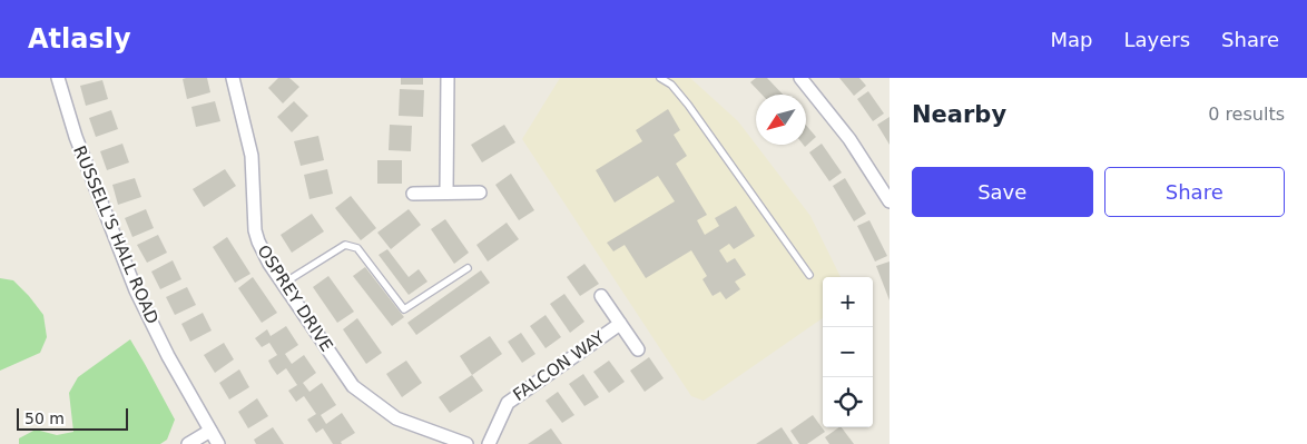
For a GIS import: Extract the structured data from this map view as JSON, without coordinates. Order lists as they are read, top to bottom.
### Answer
{
  "streets": {
    "street": ["RUSSELL'S HALL ROAD", "OSPREY DRIVE", "FALCON WAY"]
  },
  "scale_bar": "50 m",
  "north": "bottom left",
  "page": {
    "header": "Atlasly",
    "nav": ["Map", "Layers", "Share"],
    "heading": ["Nearby", "0 results"],
    "buttons": ["Save", "Share"],
    "map_buttons": ["+", "−"],
    "scale": "50 m"
  }
}
